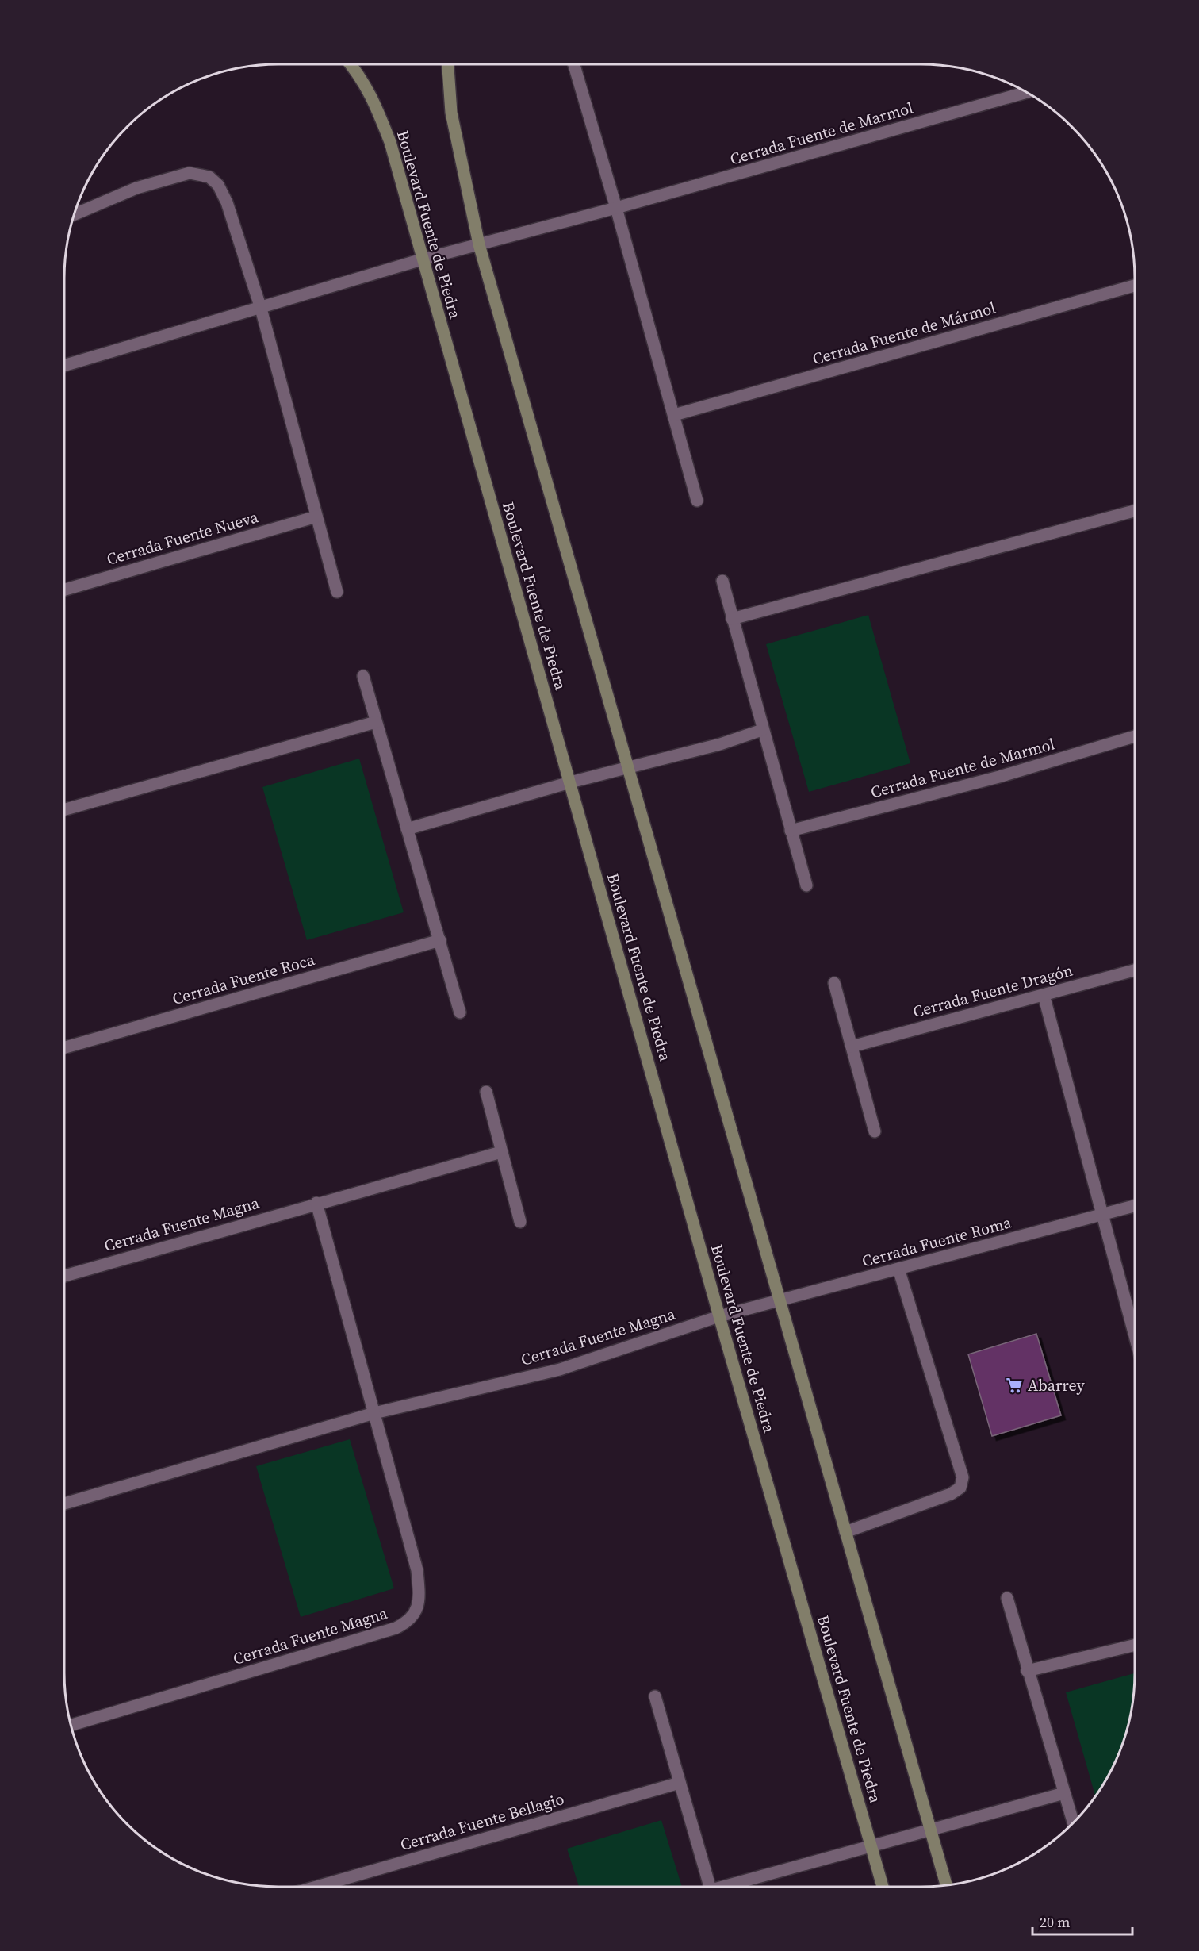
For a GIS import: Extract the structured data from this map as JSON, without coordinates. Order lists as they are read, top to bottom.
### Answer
{
  "streets": {
    "street": [
      "Cerrada Fuente de Marmol",
      "Boulevard Fuente de Piedra",
      "Cerrada Fuente de Mármol",
      "Cerrada Fuente Nueva",
      "Cerrada Fuente Roca",
      "Cerrada Fuente Dragón",
      "Cerrada Fuente Magna",
      "Cerrada Fuente Roma",
      "Cerrada Fuente Bellagio"
    ]
  },
  "crossings": [
    ["Cerrada Fuente de Marmol", "Boulevard Fuente de Piedra"],
    ["Boulevard Fuente de Piedra", "Cerrada Fuente Magna"],
    ["Boulevard Fuente de Piedra", "Cerrada Fuente Roma"],
    ["Cerrada Fuente Magna", "Cerrada Fuente Roma"]
  ],
  "places": {
    "supermarket": ["Abarrey"]
  },
  "scale_bar": "20 m"
}
